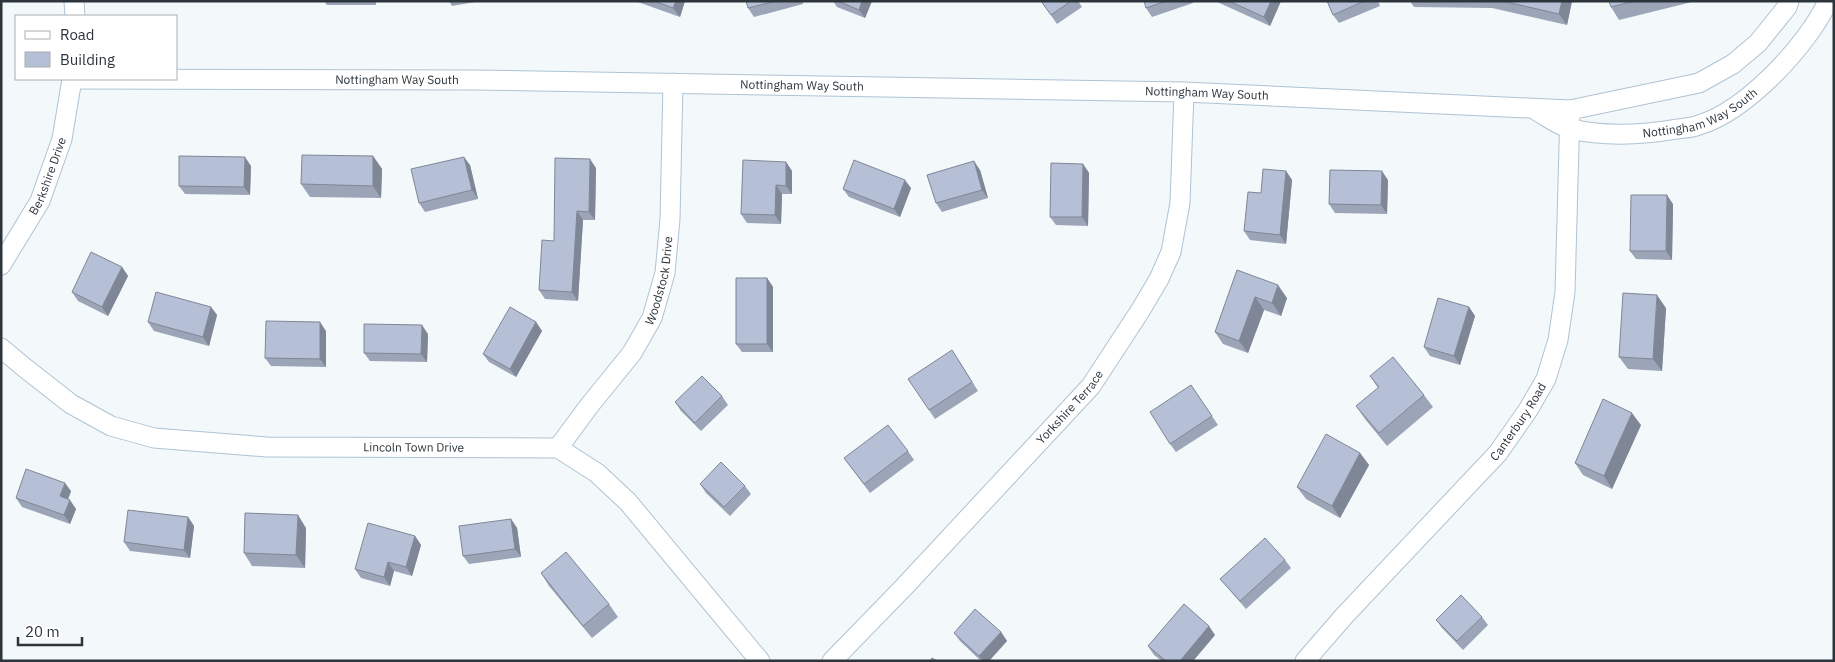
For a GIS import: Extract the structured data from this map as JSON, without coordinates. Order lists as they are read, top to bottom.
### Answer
{
  "streets": {
    "street": [
      "Nottingham Way South",
      "Berkshire Drive",
      "Woodstock Drive",
      "Yorkshire Terrace",
      "Canterbury Road",
      "Lincoln Town Drive"
    ]
  },
  "crossings": [
    ["Nottingham Way South", "Woodstock Drive"],
    ["Nottingham Way South", "Yorkshire Terrace"],
    ["Nottingham Way South", "Canterbury Road"],
    ["Woodstock Drive", "Lincoln Town Drive"]
  ],
  "legend": ["Road", "Building"],
  "scale_bar": "20 m"
}
